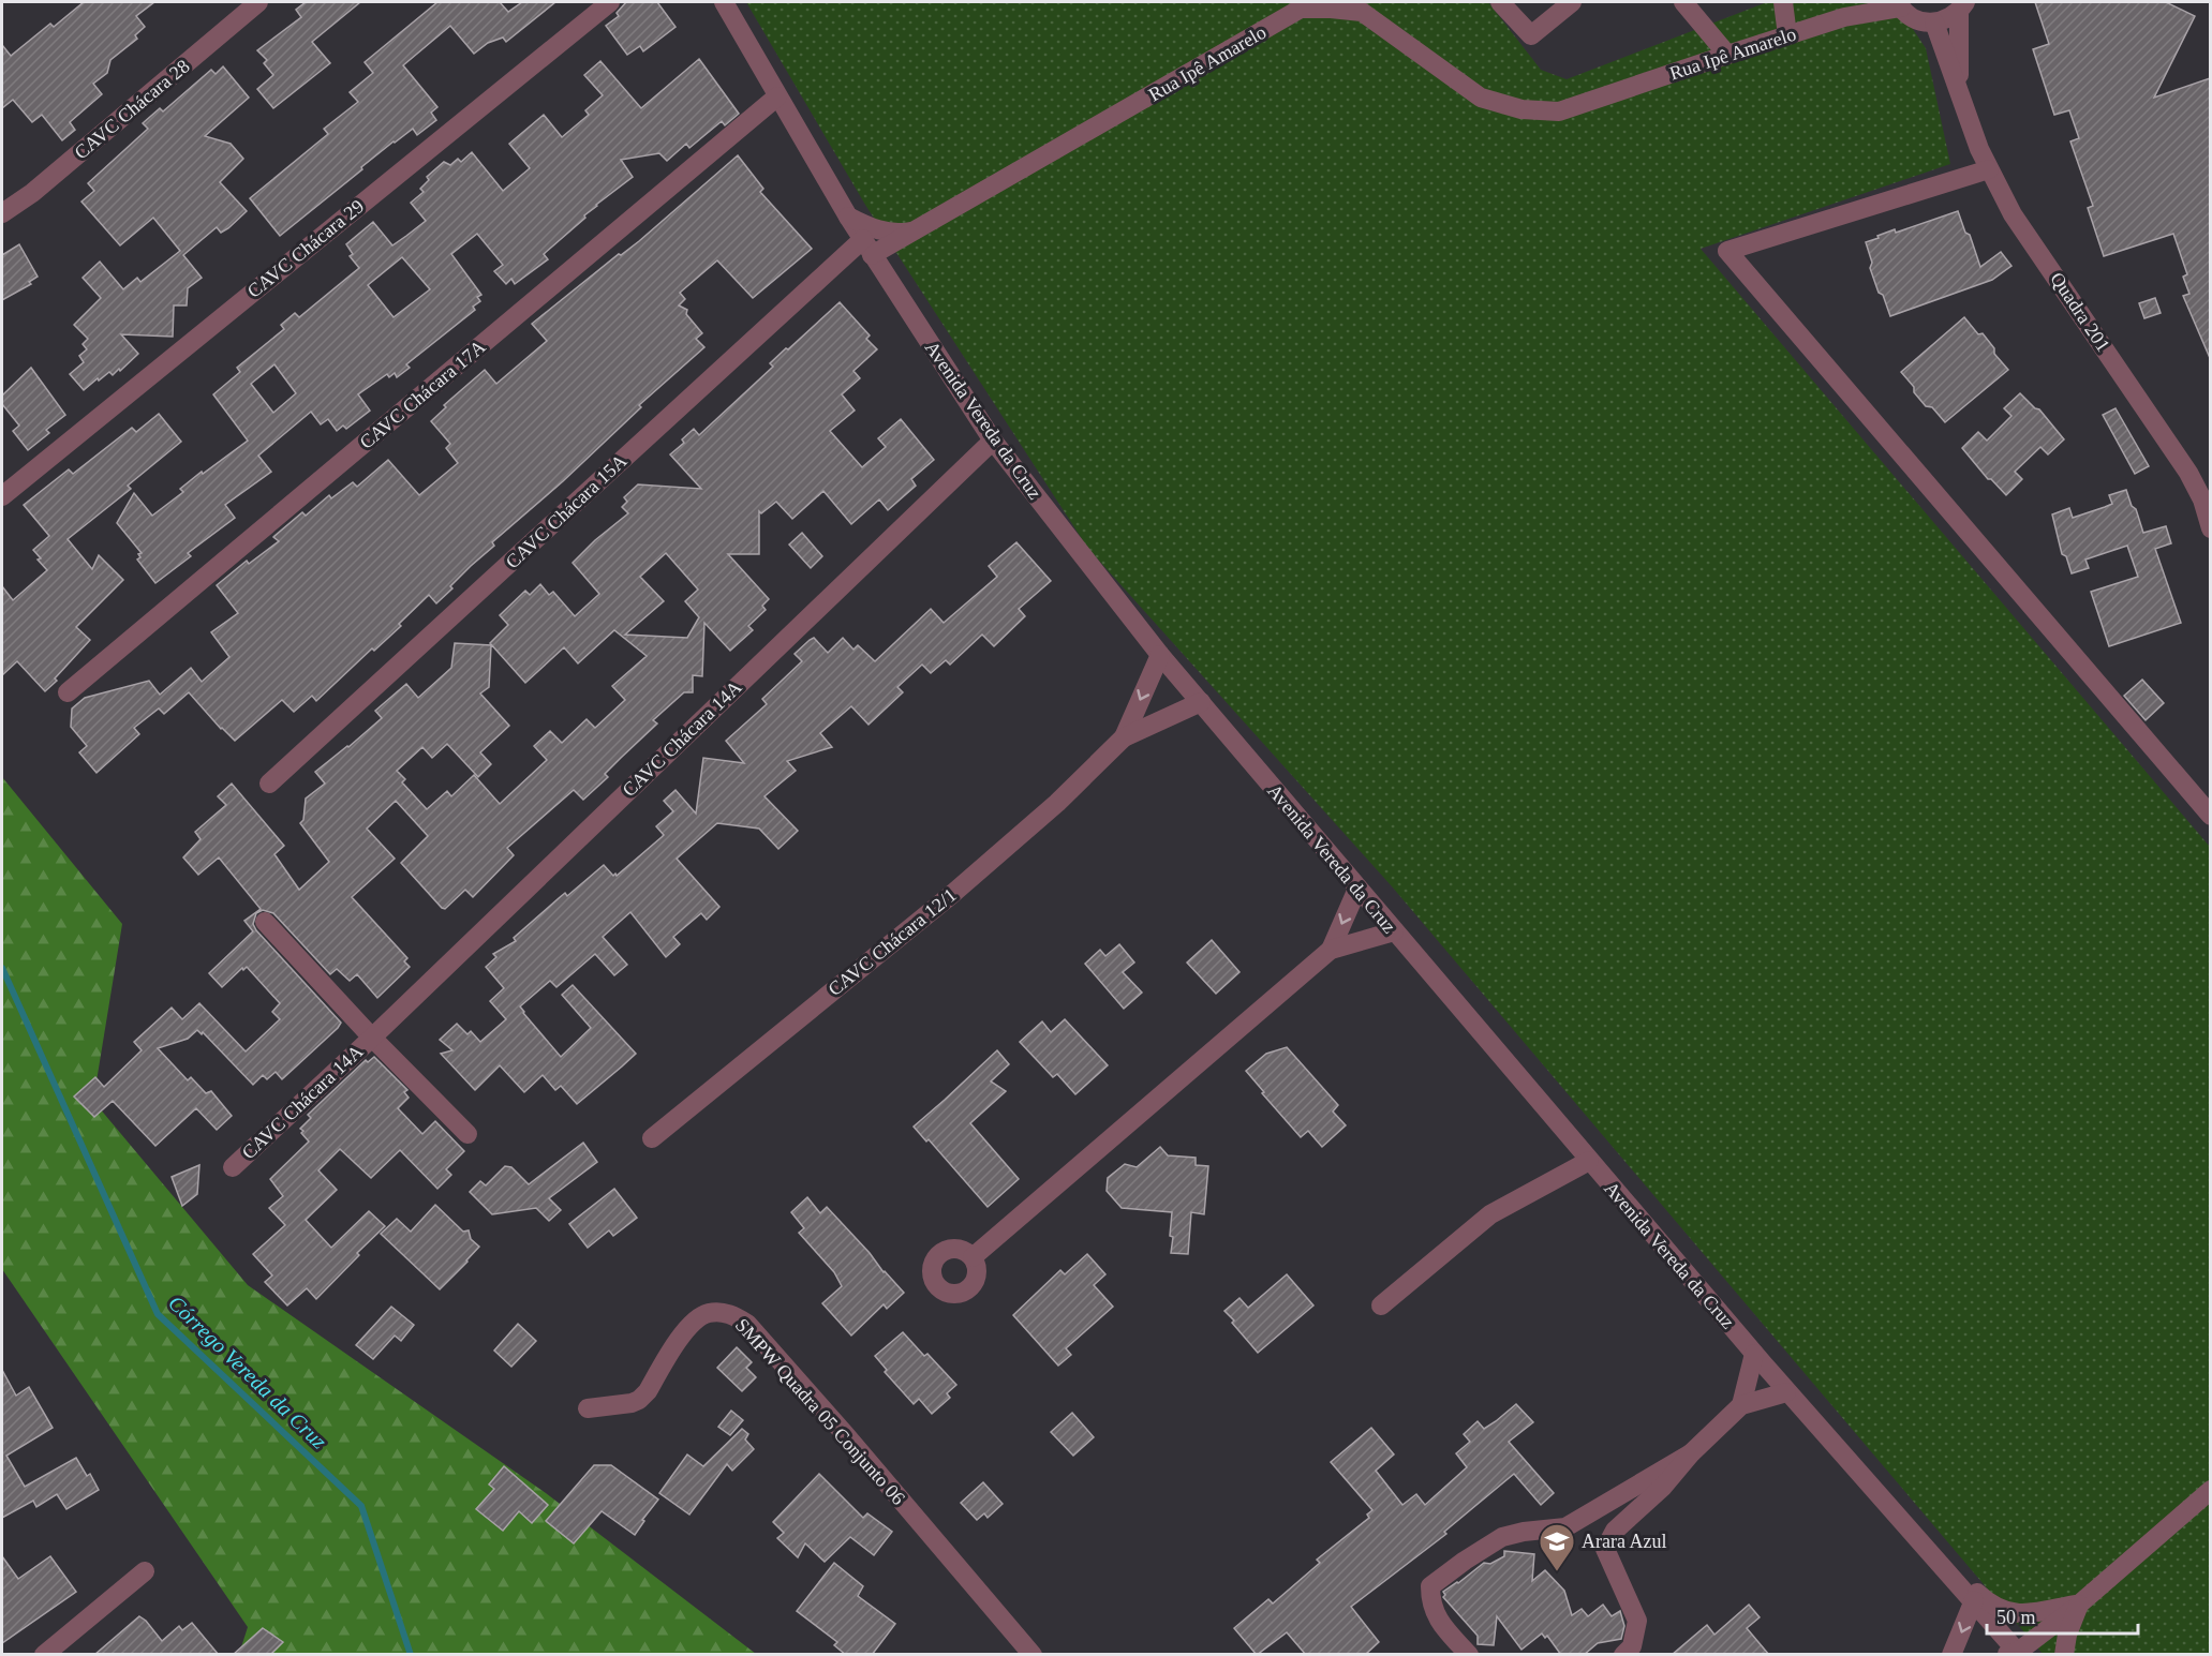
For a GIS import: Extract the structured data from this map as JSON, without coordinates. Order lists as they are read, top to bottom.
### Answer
{
  "streets": {
    "street": [
      "Rua Ipê Amarelo",
      "CAVC Chácara 28",
      "CAVC Chácara 29",
      "Quadra 201",
      "CAVC Chácara 17A",
      "Avenida Vereda da Cruz",
      "CAVC Chácara 15A",
      "CAVC Chácara 14A",
      "CAVC Chácara 12/1",
      "SMPW Quadra 05 Conjunto 06"
    ]
  },
  "crossings": [
    ["Rua Ipê Amarelo", "Avenida Vereda da Cruz"],
    ["Rua Ipê Amarelo", "CAVC Chácara 15A"],
    ["CAVC Chácara 17A", "Avenida Vereda da Cruz"],
    ["Avenida Vereda da Cruz", "CAVC Chácara 15A"],
    ["Avenida Vereda da Cruz", "CAVC Chácara 14A"],
    ["Avenida Vereda da Cruz", "CAVC Chácara 12/1"]
  ],
  "water": ["Córrego Vereda da Cruz"],
  "places": {
    "school or university": ["Arara Azul"]
  },
  "scale_bar": "50 m"
}
